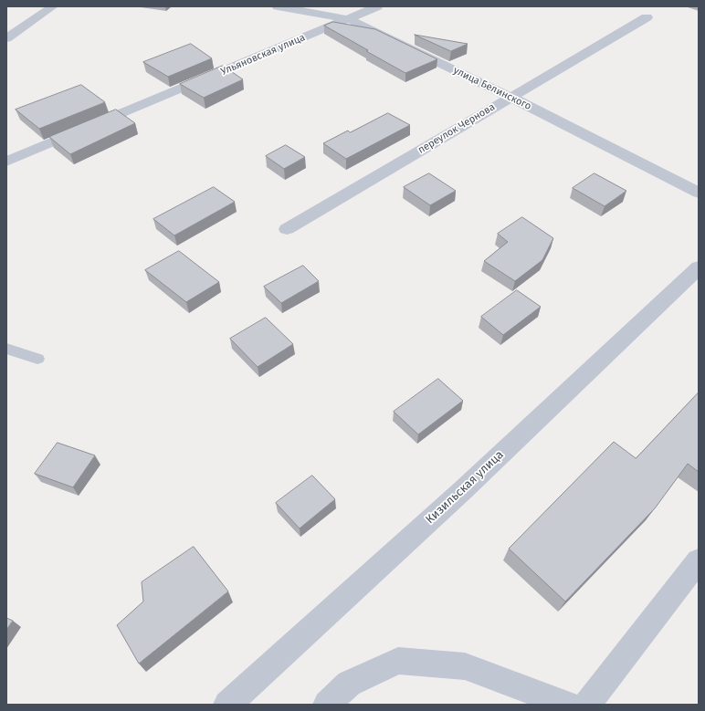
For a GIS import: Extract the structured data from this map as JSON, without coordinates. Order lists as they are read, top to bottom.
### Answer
{
  "streets": {
    "street": [
      "Ульяновская улица",
      "улица Белинского",
      "переулок Чернова",
      "Кизильская улица"
    ]
  },
  "crossings": [
    ["Ульяновская улица", "улица Белинского"],
    ["улица Белинского", "переулок Чернова"]
  ]
}
